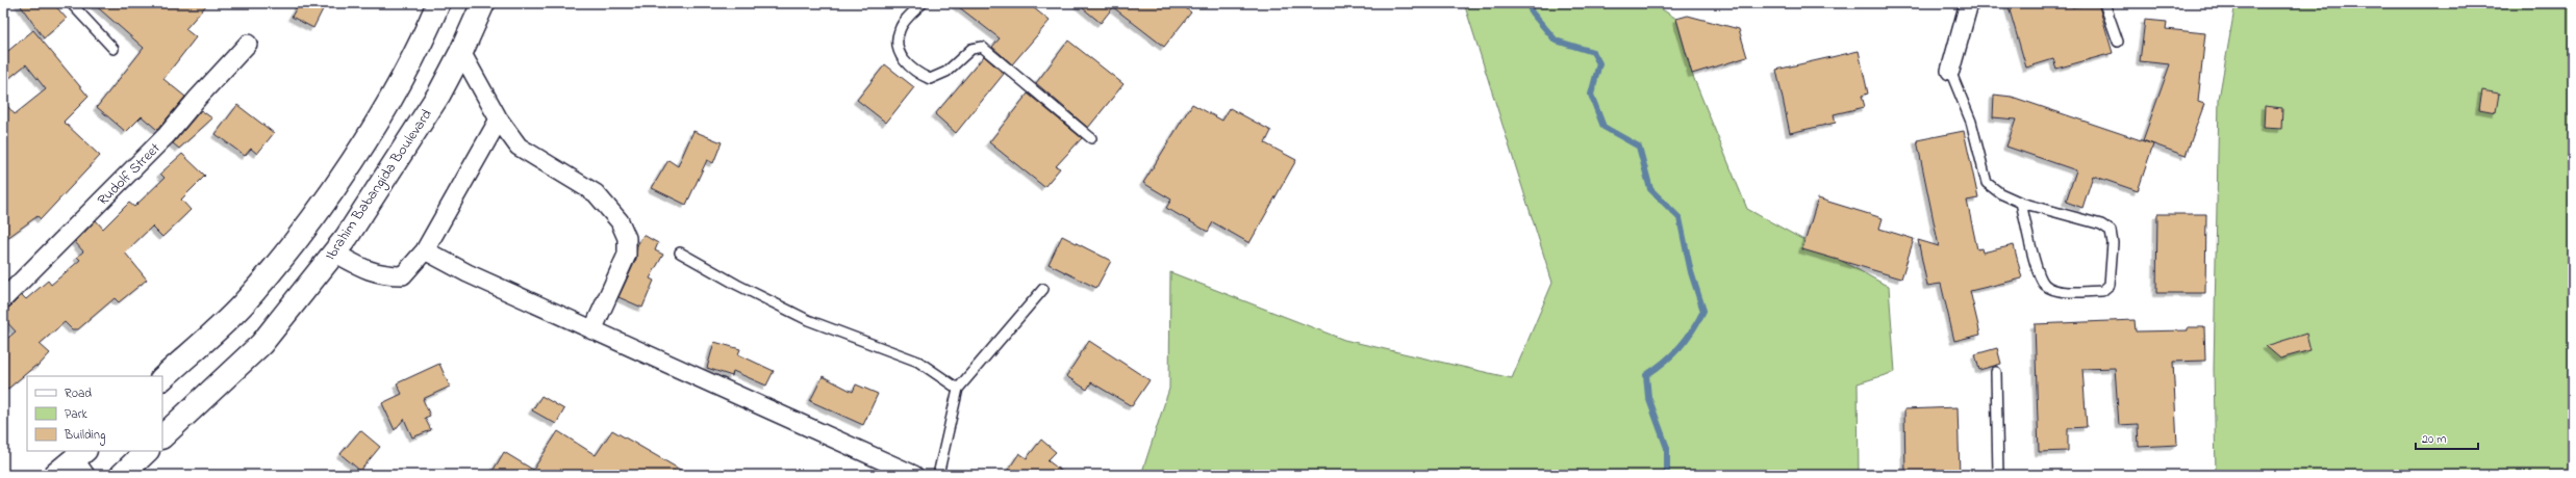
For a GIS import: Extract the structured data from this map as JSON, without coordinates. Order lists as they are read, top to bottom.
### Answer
{
  "streets": {
    "street": ["Rudolf Street", "Ibrahim Babangida Boulevard"]
  },
  "legend": ["Road", "Park", "Building"],
  "scale_bar": "20 m"
}
